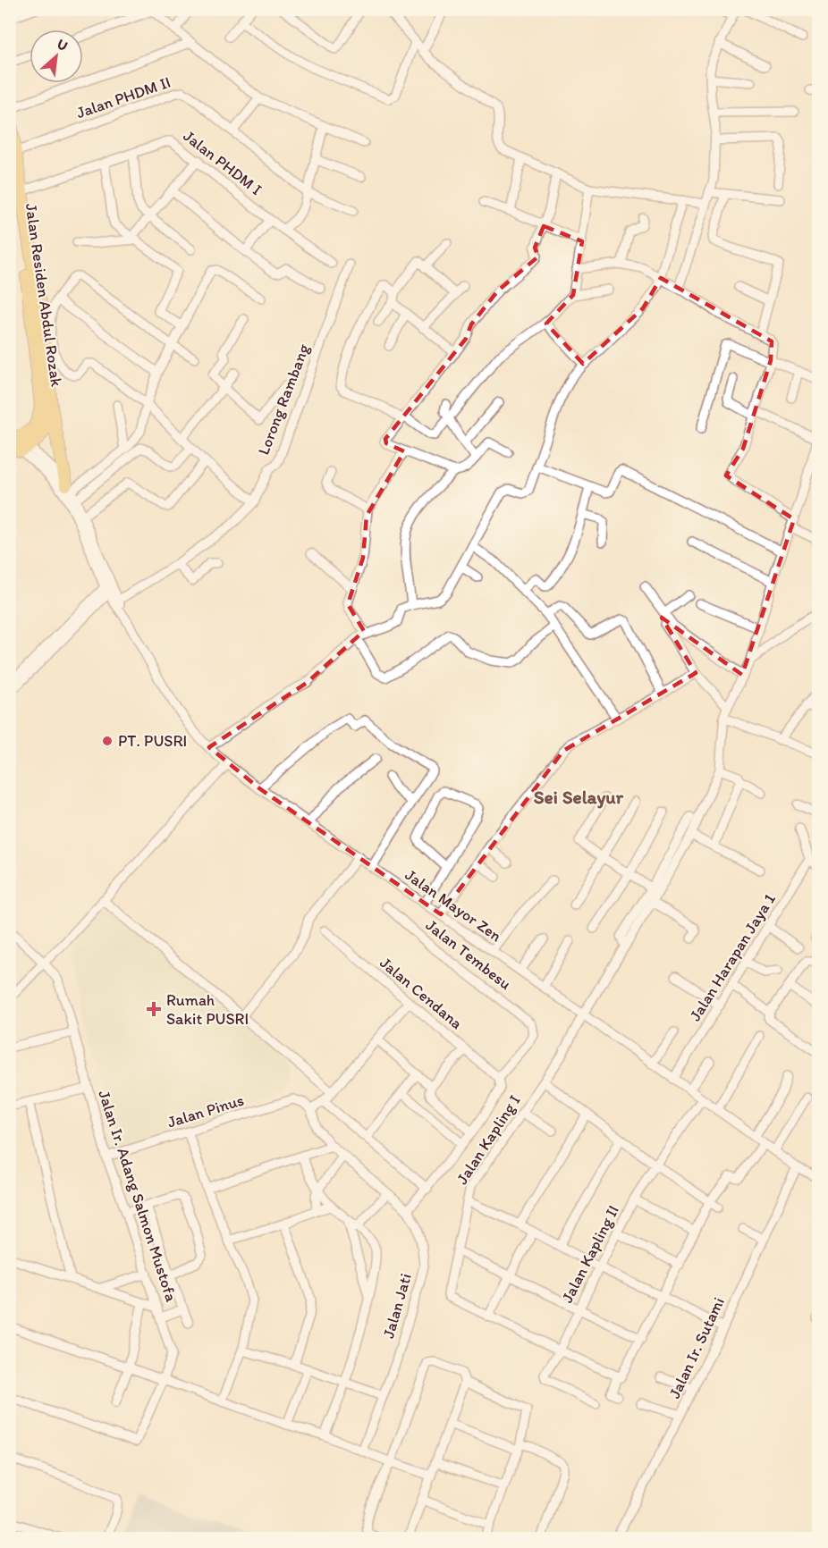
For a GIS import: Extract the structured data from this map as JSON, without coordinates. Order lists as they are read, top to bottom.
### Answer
{
  "streets": {
    "highway": ["Jalan Residen Abdul Rozak"],
    "street": [
      "Jalan PHDM II",
      "Jalan PHDM I",
      "Lorong Rambang",
      "Jalan Mayor Zen",
      "Jalan Tembesu",
      "Jalan Harapan Jaya 1",
      "Jalan Cendana",
      "Jalan Pinus",
      "Jalan Kapling I",
      "Jalan Ir. Adang Salmon Mustofa",
      "Jalan Kapling II",
      "Jalan Jati",
      "Jalan Ir. Sutami"
    ]
  },
  "crossings": [
    ["Jalan PHDM II", "Jalan Residen Abdul Rozak"],
    ["Jalan PHDM I", "Jalan Residen Abdul Rozak"],
    ["Lorong Rambang", "Jalan Mayor Zen"],
    ["Jalan Mayor Zen", "Jalan Harapan Jaya 1"],
    ["Jalan Mayor Zen", "Jalan Kapling I"],
    ["Jalan Mayor Zen", "Jalan Kapling II"],
    ["Jalan Mayor Zen", "Jalan Ir. Sutami"],
    ["Jalan Tembesu", "Jalan Cendana"],
    ["Jalan Pinus", "Jalan Ir. Adang Salmon Mustofa"],
    ["Jalan Pinus", "Jalan Jati"],
    ["Jalan Kapling I", "Jalan Kapling II"]
  ],
  "districts": ["Sei Selayur"],
  "places": {
    "other": ["PT. PUSRI"],
    "health": ["Rumah Sakit PUSRI"]
  },
  "north": "top right"
}
